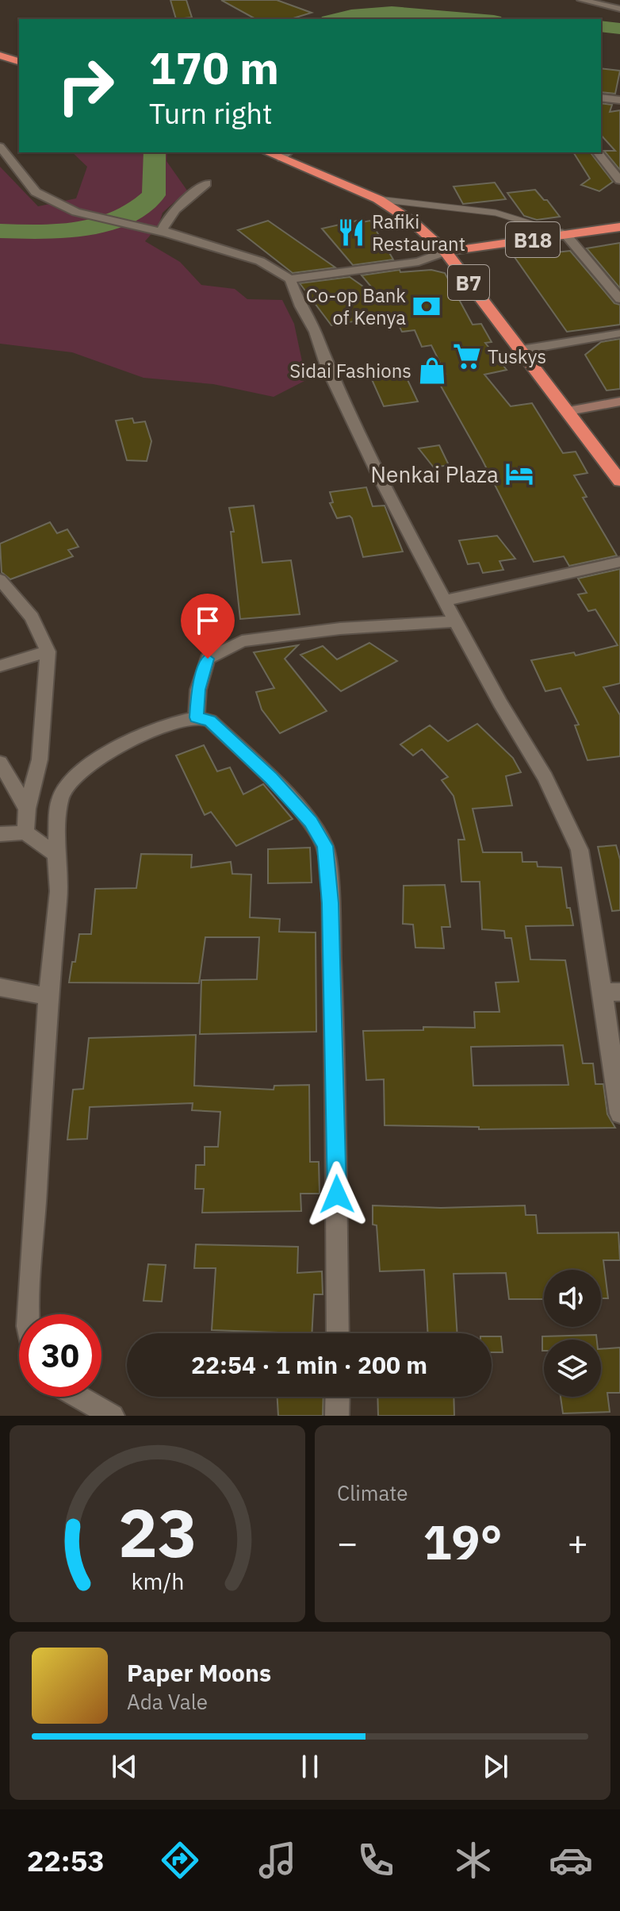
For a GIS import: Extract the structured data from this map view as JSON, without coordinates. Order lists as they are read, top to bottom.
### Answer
{
  "streets": {
    "highway": ["B18", "B7"]
  },
  "crossings": [
    ["B18", "B7"]
  ],
  "places": {
    "restaurant": ["Rafiki Restaurant"],
    "bank": ["Co-op Bank of Kenya"],
    "supermarket": ["Tuskys"],
    "shop": ["Sidai Fashions"],
    "hotel": ["Nenkai Plaza"]
  },
  "page": {
    "turn": ["170 m", "Turn right"],
    "limit": "30",
    "trip": "22:54 · 1 min · 200 m",
    "tile": "Climate",
    "heat": ["−", "19°", "+"],
    "song": ["Paper Moons", "Ada Vale"],
    "tabs": "22:53",
    "gauge": ["23", "km/h"]
  }
}
